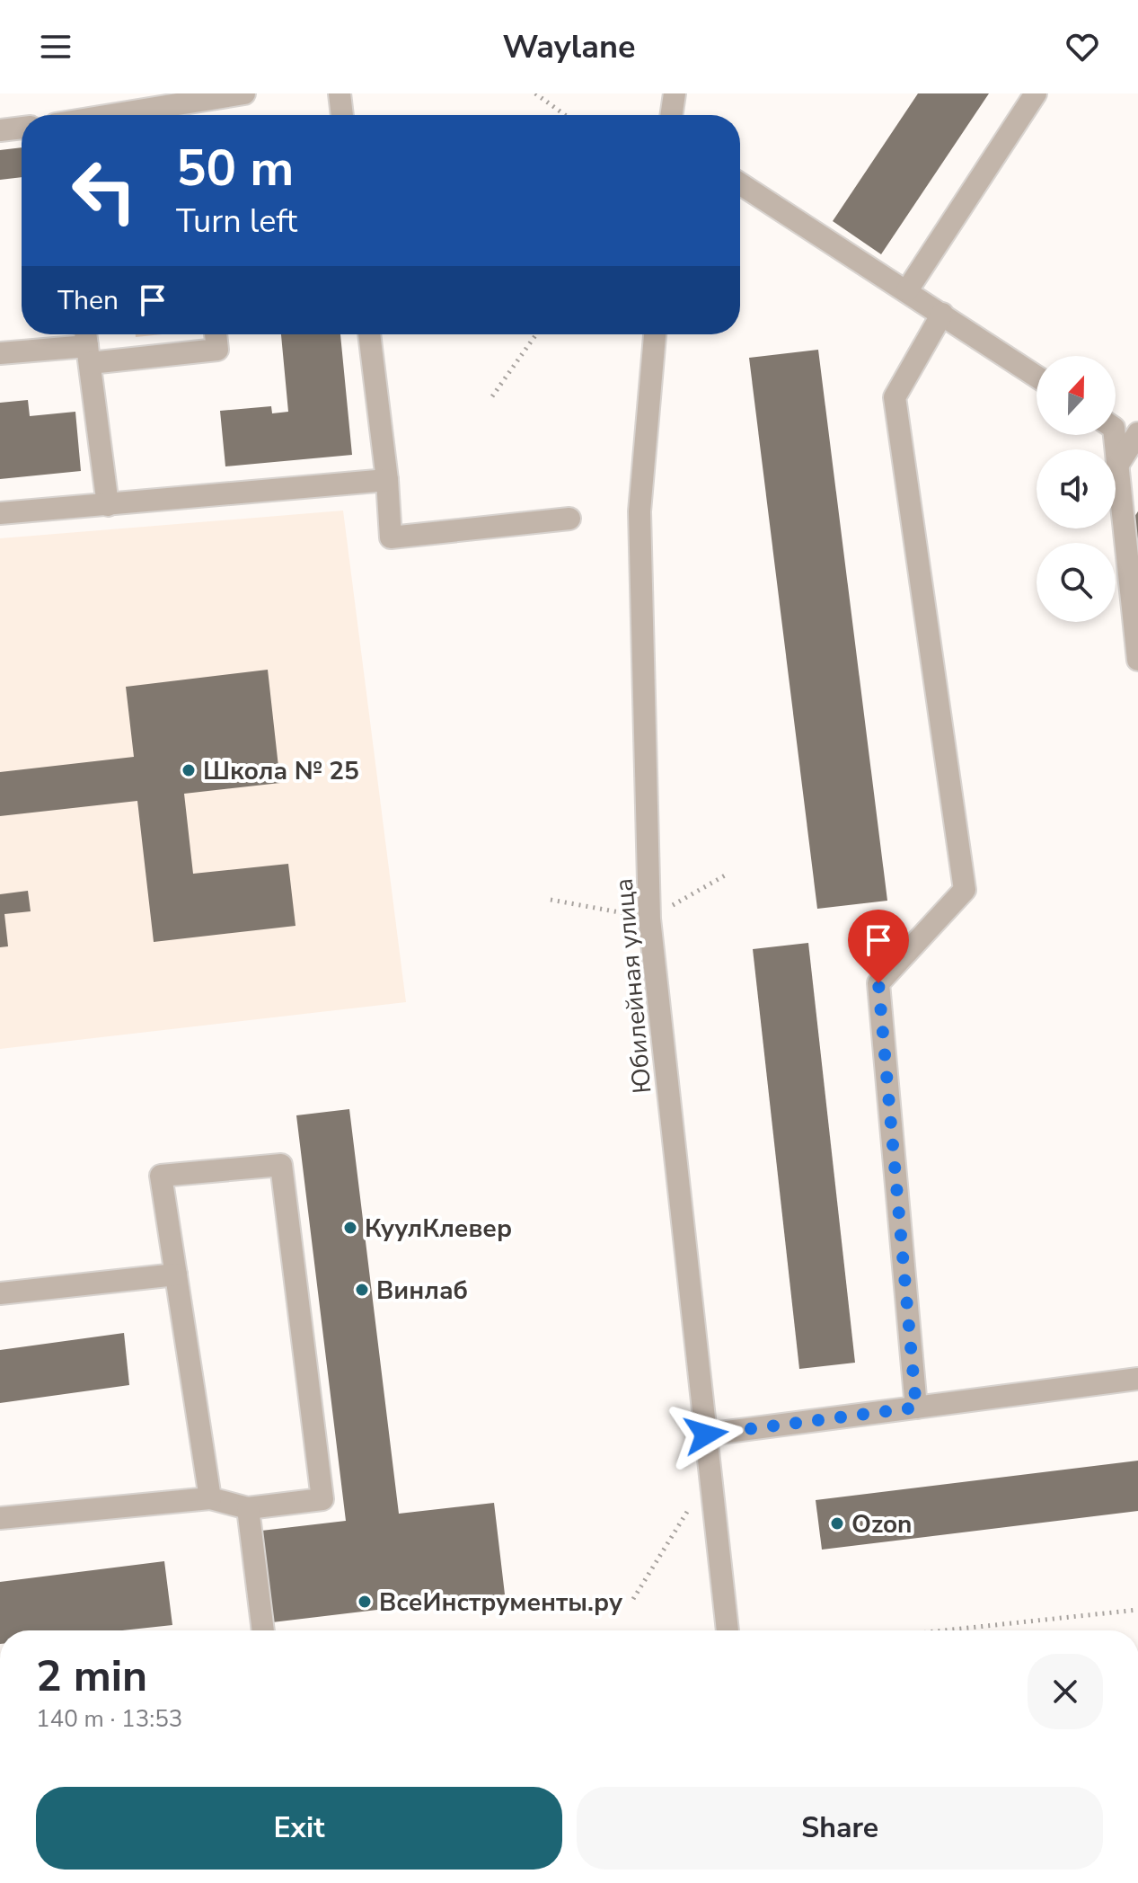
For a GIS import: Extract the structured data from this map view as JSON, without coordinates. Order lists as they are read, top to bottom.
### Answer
{
  "streets": {
    "street": ["Юбилейная улица"]
  },
  "places": [
    "Школа № 25",
    "КуулКлевер",
    "Винлаб",
    "Ozon",
    "ВсеИнструменты.ру"
  ],
  "north": "top",
  "page": {
    "header": "Waylane",
    "turn": ["50 m", "Turn left"],
    "then": "Then",
    "heading": ["2 min", "140 m · 13:53"],
    "buttons": ["Exit", "Share"]
  }
}
